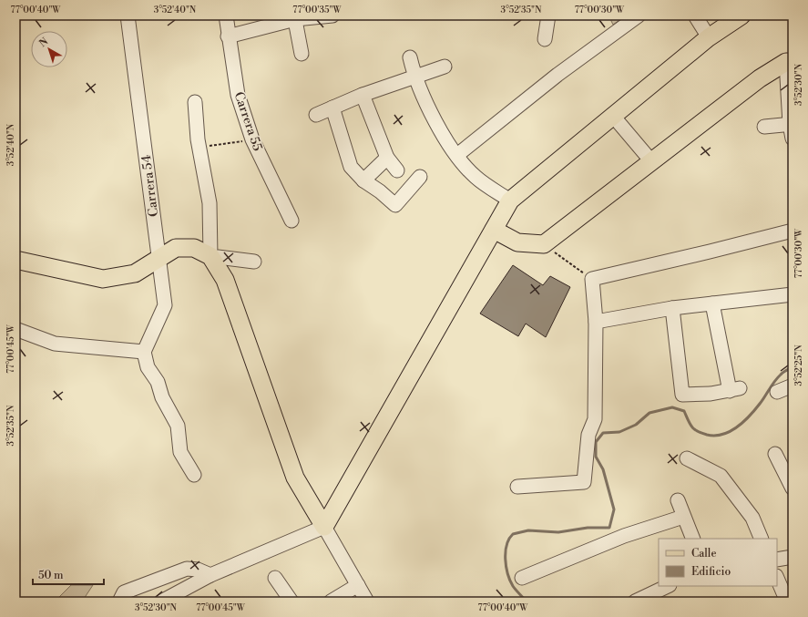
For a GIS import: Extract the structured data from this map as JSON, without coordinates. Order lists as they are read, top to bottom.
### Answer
{
  "streets": {
    "street": ["Carrera 55", "Carrera 54"]
  },
  "legend": ["Calle", "Edificio"],
  "scale_bar": "50 m",
  "north": "top left",
  "coordinates": [
    "77°00'40\"W",
    "3°52'40\"N",
    "77°00'35\"W",
    "3°52'35\"N",
    "77°00'30\"W",
    "3°52'30\"N",
    "77°00'45\"W",
    "3°52'25\"N"
  ]
}
